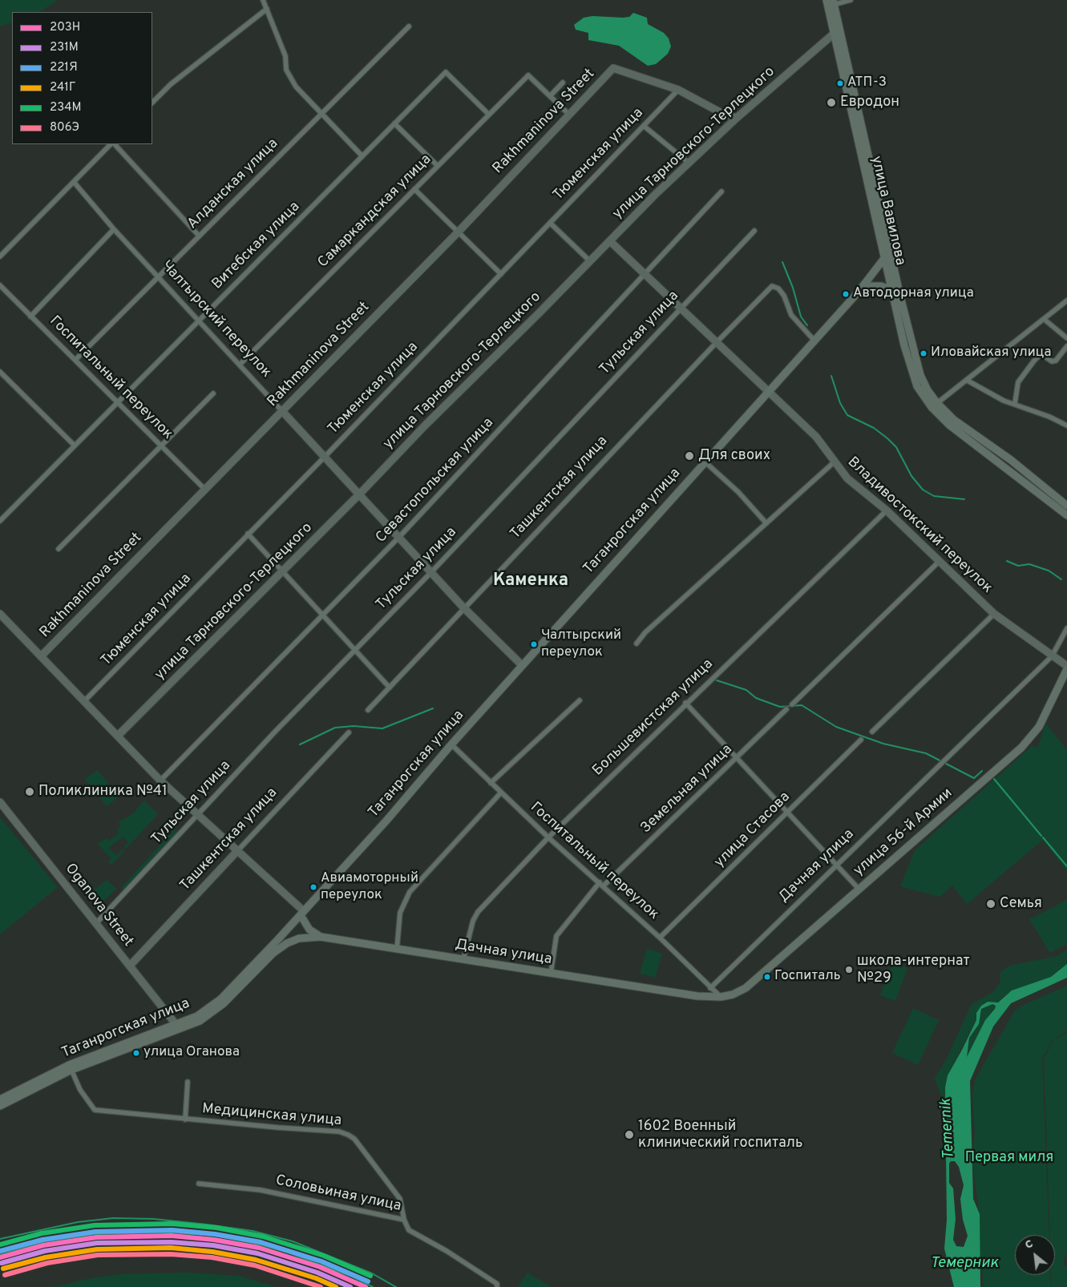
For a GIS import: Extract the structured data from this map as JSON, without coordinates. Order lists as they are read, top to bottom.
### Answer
{
  "streets": {
    "main road": [
      "улица Вавилова",
      "Таганрогская улица",
      "улица 56-й Армии",
      "Дачная улица"
    ],
    "street": [
      "Rakhmaninova Street",
      "улица Тарновского-Терлецкого",
      "Тюменская улица",
      "Алданская улица",
      "Самаркандская улица",
      "Витебская улица",
      "Чалтырский переулок",
      "Тульская улица",
      "Госпитальный переулок",
      "Севастопольская улица",
      "Ташкентская улица",
      "Владивостокский переулок",
      "Большевистская улица",
      "Земельная улица",
      "улица Стасова",
      "Oganova Street",
      "Медицинская улица",
      "Соловьиная улица"
    ]
  },
  "crossings": [
    ["Rakhmaninova Street", "Тюменская улица"],
    ["Rakhmaninova Street", "Чалтырский переулок"],
    ["Rakhmaninova Street", "Госпитальный переулок"],
    ["улица Тарновского-Терлецкого", "улица Вавилова"],
    ["улица Тарновского-Терлецкого", "Чалтырский переулок"],
    ["улица Тарновского-Терлецкого", "Владивостокский переулок"],
    ["Тюменская улица", "Чалтырский переулок"],
    ["Алданская улица", "Чалтырский переулок"],
    ["Алданская улица", "Госпитальный переулок"],
    ["улица Вавилова", "Таганрогская улица"],
    ["Самаркандская улица", "Витебская улица"],
    ["Самаркандская улица", "Чалтырский переулок"],
    ["Витебская улица", "Чалтырский переулок"],
    ["Витебская улица", "Госпитальный переулок"],
    ["Чалтырский переулок", "Тульская улица"],
    ["Чалтырский переулок", "Севастопольская улица"],
    ["Чалтырский переулок", "Ташкентская улица"],
    ["Чалтырский переулок", "Таганрогская улица"],
    ["Тульская улица", "Владивостокский переулок"],
    ["Тульская улица", "Oganova Street"],
    ["Госпитальный переулок", "Таганрогская улица"],
    ["Госпитальный переулок", "Большевистская улица"],
    ["Госпитальный переулок", "Земельная улица"],
    ["Госпитальный переулок", "улица Стасова"],
    ["Госпитальный переулок", "Дачная улица"],
    ["Севастопольская улица", "Владивостокский переулок"],
    ["Ташкентская улица", "Таганрогская улица"],
    ["Ташкентская улица", "Владивостокский переулок"],
    ["Ташкентская улица", "Oganova Street"],
    ["Таганрогская улица", "Владивостокский переулок"],
    ["Таганрогская улица", "Дачная улица"],
    ["Таганрогская улица", "Oganova Street"],
    ["Таганрогская улица", "Медицинская улица"],
    ["Владивостокский переулок", "Большевистская улица"],
    ["Владивостокский переулок", "Дачная улица"],
    ["Большевистская улица", "Дачная улица"],
    ["Земельная улица", "Дачная улица"],
    ["улица 56-й Армии", "Дачная улица"],
    ["Медицинская улица", "Соловьиная улица"]
  ],
  "districts": ["Каменка"],
  "water": ["Temernik", "Темерник"],
  "parks": ["Первая миля"],
  "places": [
    "АТП-3",
    "Евродон",
    "Автодорная улица",
    "Иловайская улица",
    "Для своих",
    "Чалтырский переулок",
    "Поликлиника №41",
    "Авиамоторный переулок",
    "Семья",
    "школа-интернат №29",
    "Госпиталь",
    "улица Оганова",
    "1602 Военный клинический госпиталь"
  ],
  "lines": [
    "transit line 234М",
    "transit line 221Я",
    "transit line 203Н",
    "transit line 231М",
    "transit line 241Г",
    "transit line 806Э"
  ],
  "legend": [
    "203Н",
    "231М",
    "221Я",
    "241Г",
    "234М",
    "806Э"
  ],
  "north": "top left"
}
